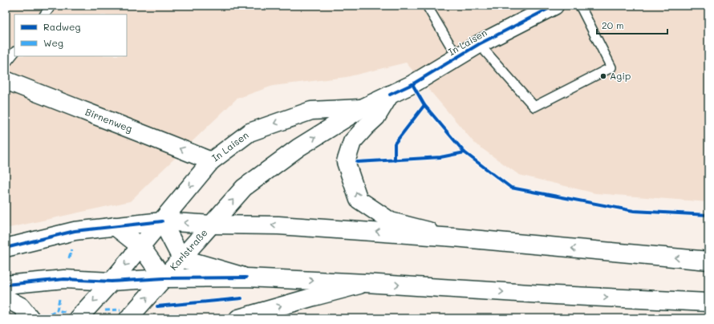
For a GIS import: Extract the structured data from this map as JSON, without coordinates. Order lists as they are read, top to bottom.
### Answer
{
  "streets": {
    "main road": ["In Laisen", "Birnenweg", "Karlstraße"]
  },
  "crossings": [
    ["In Laisen", "Birnenweg"],
    ["In Laisen", "Karlstraße"]
  ],
  "places": ["Agip"],
  "legend": ["Radweg", "Weg"],
  "scale_bar": "20 m"
}
